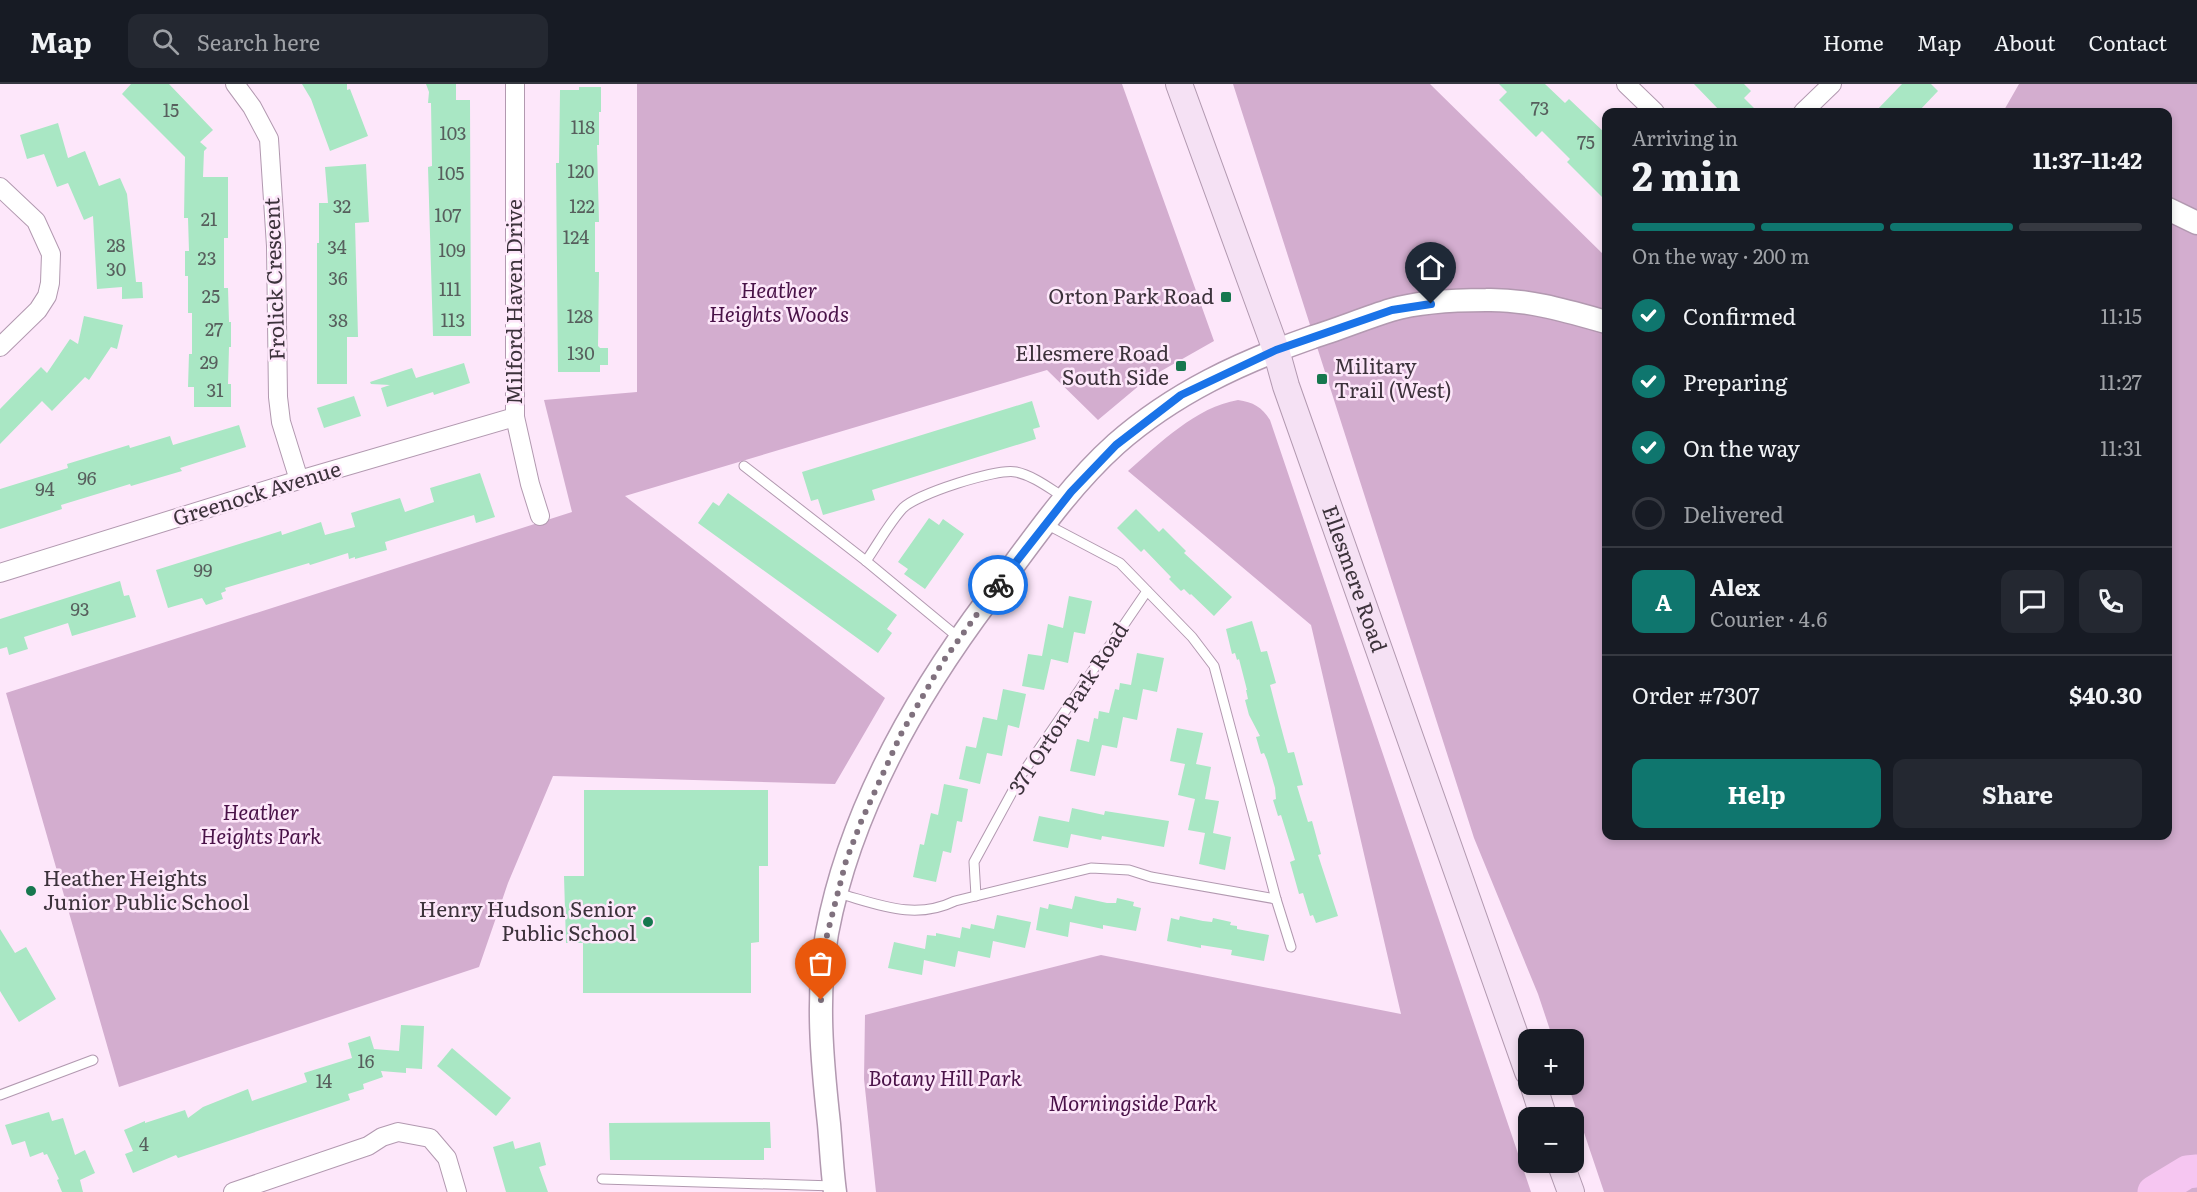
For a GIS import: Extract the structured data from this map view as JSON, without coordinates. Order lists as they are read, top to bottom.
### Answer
{
  "streets": {
    "main road": ["Ellesmere Road"],
    "street": ["Frolick Crescent", "Milford Haven Drive", "Greenock Avenue"],
    "lane": ["371 Orton Park Road"]
  },
  "crossings": [
    ["Frolick Crescent", "Greenock Avenue"],
    ["Milford Haven Drive", "Greenock Avenue"]
  ],
  "parks": [
    "Heather Heights Woods",
    "Heather Heights Park",
    "Botany Hill Park",
    "Morningside Park"
  ],
  "places": {
    "transit": ["Orton Park Road", "Ellesmere Road South Side", "Military Trail (West)"],
    "other": ["Heather Heights Junior Public School", "Henry Hudson Senior Public School"]
  },
  "house_numbers": [
    "73",
    "15",
    "118",
    "103",
    "75",
    "120",
    "105",
    "32",
    "122",
    "107",
    "21",
    "124",
    "28",
    "34",
    "109",
    "23",
    "30",
    "36",
    "111",
    "25",
    "128",
    "38",
    "113",
    "27",
    "130",
    "29",
    "31",
    "96",
    "94",
    "99",
    "93",
    "16",
    "14",
    "4"
  ],
  "page": {
    "header": "Map",
    "search": "Search here",
    "nav": [
      "Home",
      "Map",
      "About",
      "Contact"
    ],
    "heading": ["2 min", "Arriving in", "11:37–11:42"],
    "panel": [
      "Alex",
      "Courier · 4.6",
      "Order #7307",
      "$40.30"
    ],
    "bar": "On the way · 200 m",
    "list": [
      ["Confirmed", "11:15"],
      ["Preparing", "11:27"],
      ["On the way", "11:31"],
      "Delivered"
    ],
    "round": "A",
    "buttons": ["Help", "Share"],
    "map_buttons": ["+", "−"]
  }
}
